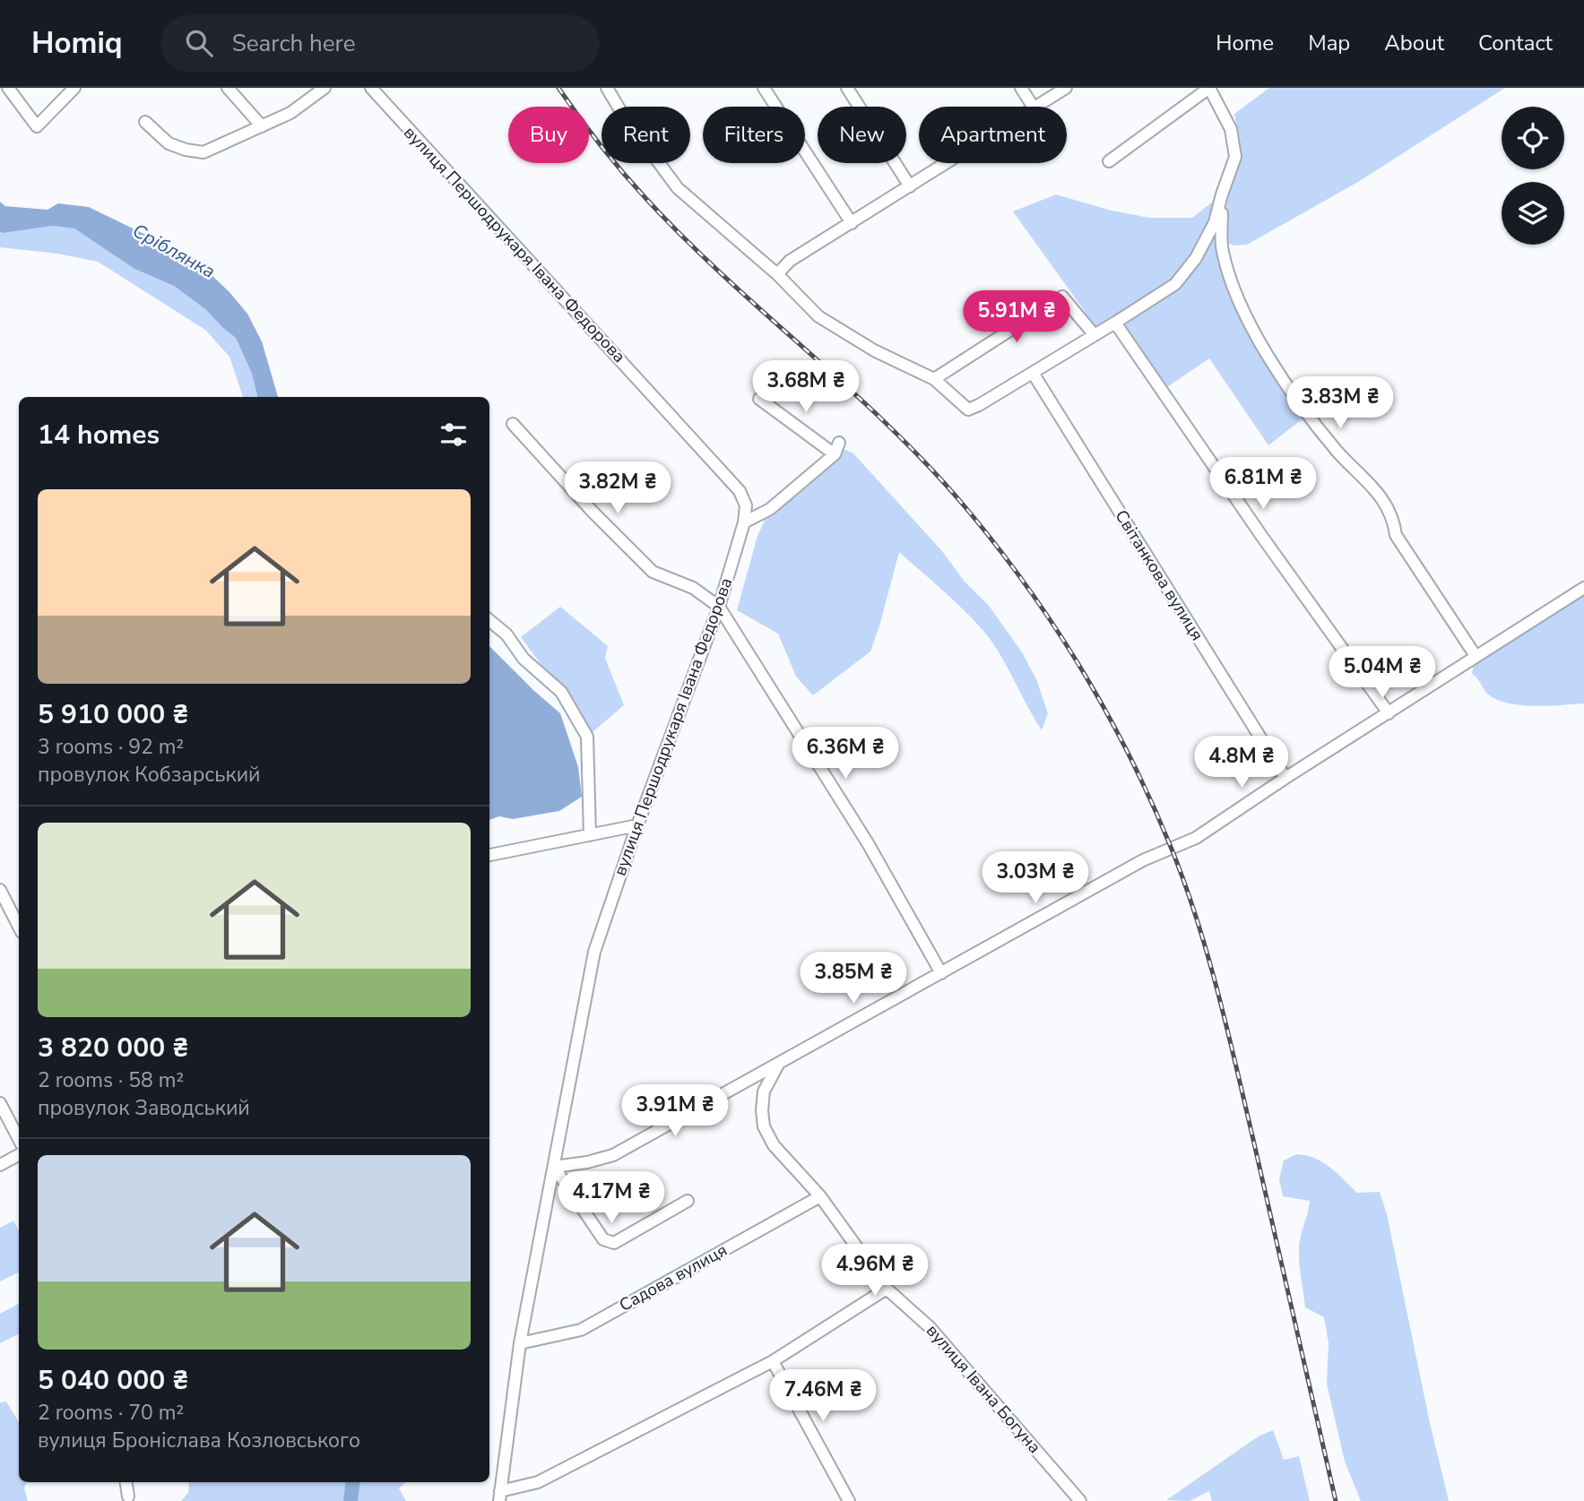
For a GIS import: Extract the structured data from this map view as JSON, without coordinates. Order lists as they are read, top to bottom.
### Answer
{
  "streets": {
    "street": [
      "вулиця Першодрукаря Івана Федорова",
      "Світанкова вулиця",
      "Садова вулиця",
      "вулиця Івана Богуна"
    ]
  },
  "crossings": [
    ["вулиця Першодрукаря Івана Федорова", "Садова вулиця"],
    ["Садова вулиця", "вулиця Івана Богуна"]
  ],
  "water": ["Сріблянка"],
  "page": {
    "header": "Homiq",
    "search": "Search here",
    "nav": [
      "Home",
      "Map",
      "About",
      "Contact"
    ],
    "chip": [
      "Buy",
      "Rent",
      "Filters",
      "New",
      "Apartment"
    ],
    "price": [
      "5.91M ₴",
      "3.68M ₴",
      "3.83M ₴",
      "6.81M ₴",
      "3.82M ₴",
      "5.04M ₴",
      "6.36M ₴",
      "4.8M ₴",
      "3.03M ₴",
      "3.85M ₴",
      "3.91M ₴",
      "4.17M ₴",
      "4.96M ₴",
      "7.46M ₴"
    ],
    "heading": "14 homes",
    "list": [
      {
        "name": "5 910 000 ₴",
        "note": "3 rooms · 92 m² · провулок Кобзарський"
      },
      {
        "name": "3 820 000 ₴",
        "note": "2 rooms · 58 m² · провулок Заводський"
      },
      {
        "name": "5 040 000 ₴",
        "note": "2 rooms · 70 m² · вулиця Броніслава Козловського"
      }
    ]
  }
}
